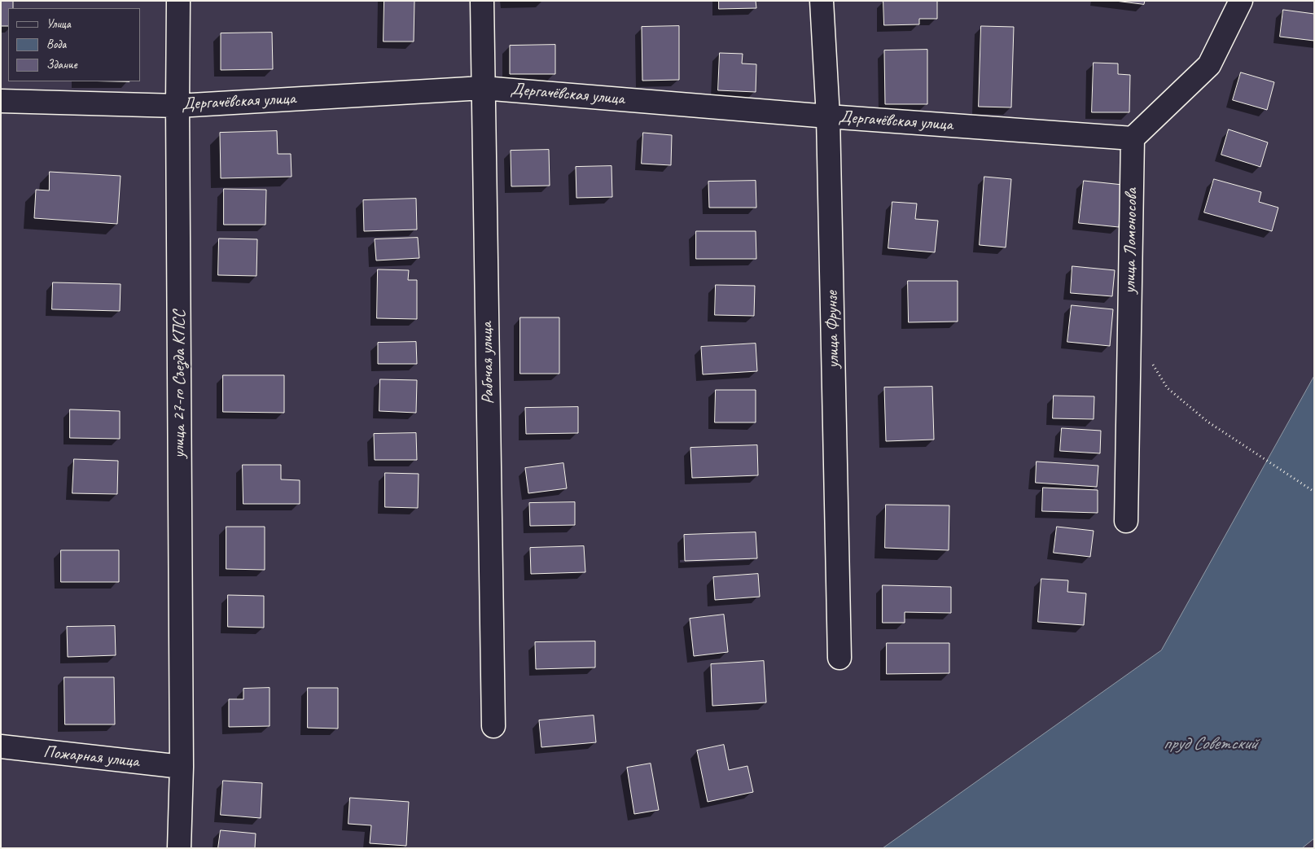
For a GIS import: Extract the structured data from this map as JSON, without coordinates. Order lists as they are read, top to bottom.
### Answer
{
  "streets": {
    "street": [
      "Дергачёвская улица",
      "улица Ломоносова",
      "улица Фрунзе",
      "Рабочая улица",
      "улица 27-го Съезда КПСС",
      "Пожарная улица"
    ]
  },
  "crossings": [
    ["Дергачёвская улица", "улица Ломоносова"],
    ["Дергачёвская улица", "улица Фрунзе"],
    ["Дергачёвская улица", "Рабочая улица"],
    ["Дергачёвская улица", "улица 27-го Съезда КПСС"],
    ["улица 27-го Съезда КПСС", "Пожарная улица"]
  ],
  "water": ["пруд Советский"],
  "legend": ["Улица", "Вода", "Здание"]
}
